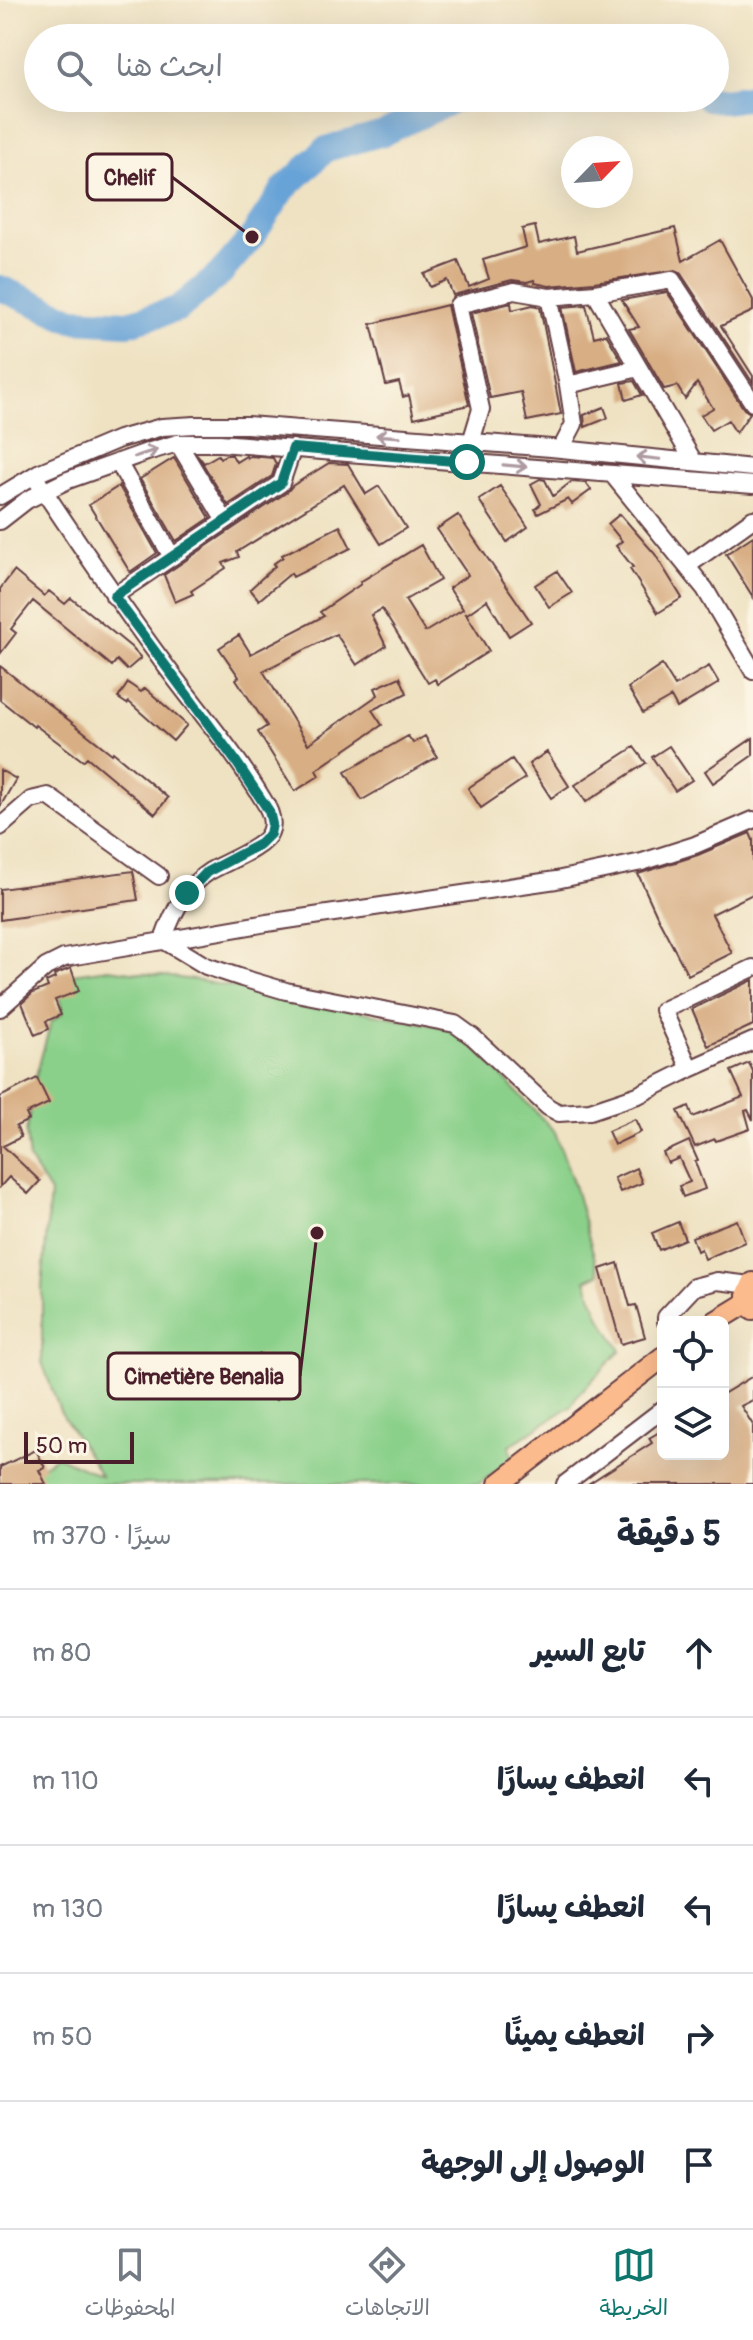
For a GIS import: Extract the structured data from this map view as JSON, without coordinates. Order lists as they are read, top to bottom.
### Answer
{
  "places": ["Chelif", "Cimetière Benalia"],
  "scale_bar": "50 m",
  "north": "top right",
  "page": {
    "search": "ابحث هنا",
    "scale": "50 m",
    "heading": ["5 دقيقة", "سيرًا · 370 m"],
    "list": [
      ["تابع السير", "80 m"],
      ["انعطف يسارًا", "110 m"],
      ["انعطف يسارًا", "130 m"],
      ["انعطف يمينًا", "50 m"],
      "الوصول إلى الوجهة"
    ],
    "nav": ["الخريطة", "الاتجاهات", "المحفوظات"]
  }
}
